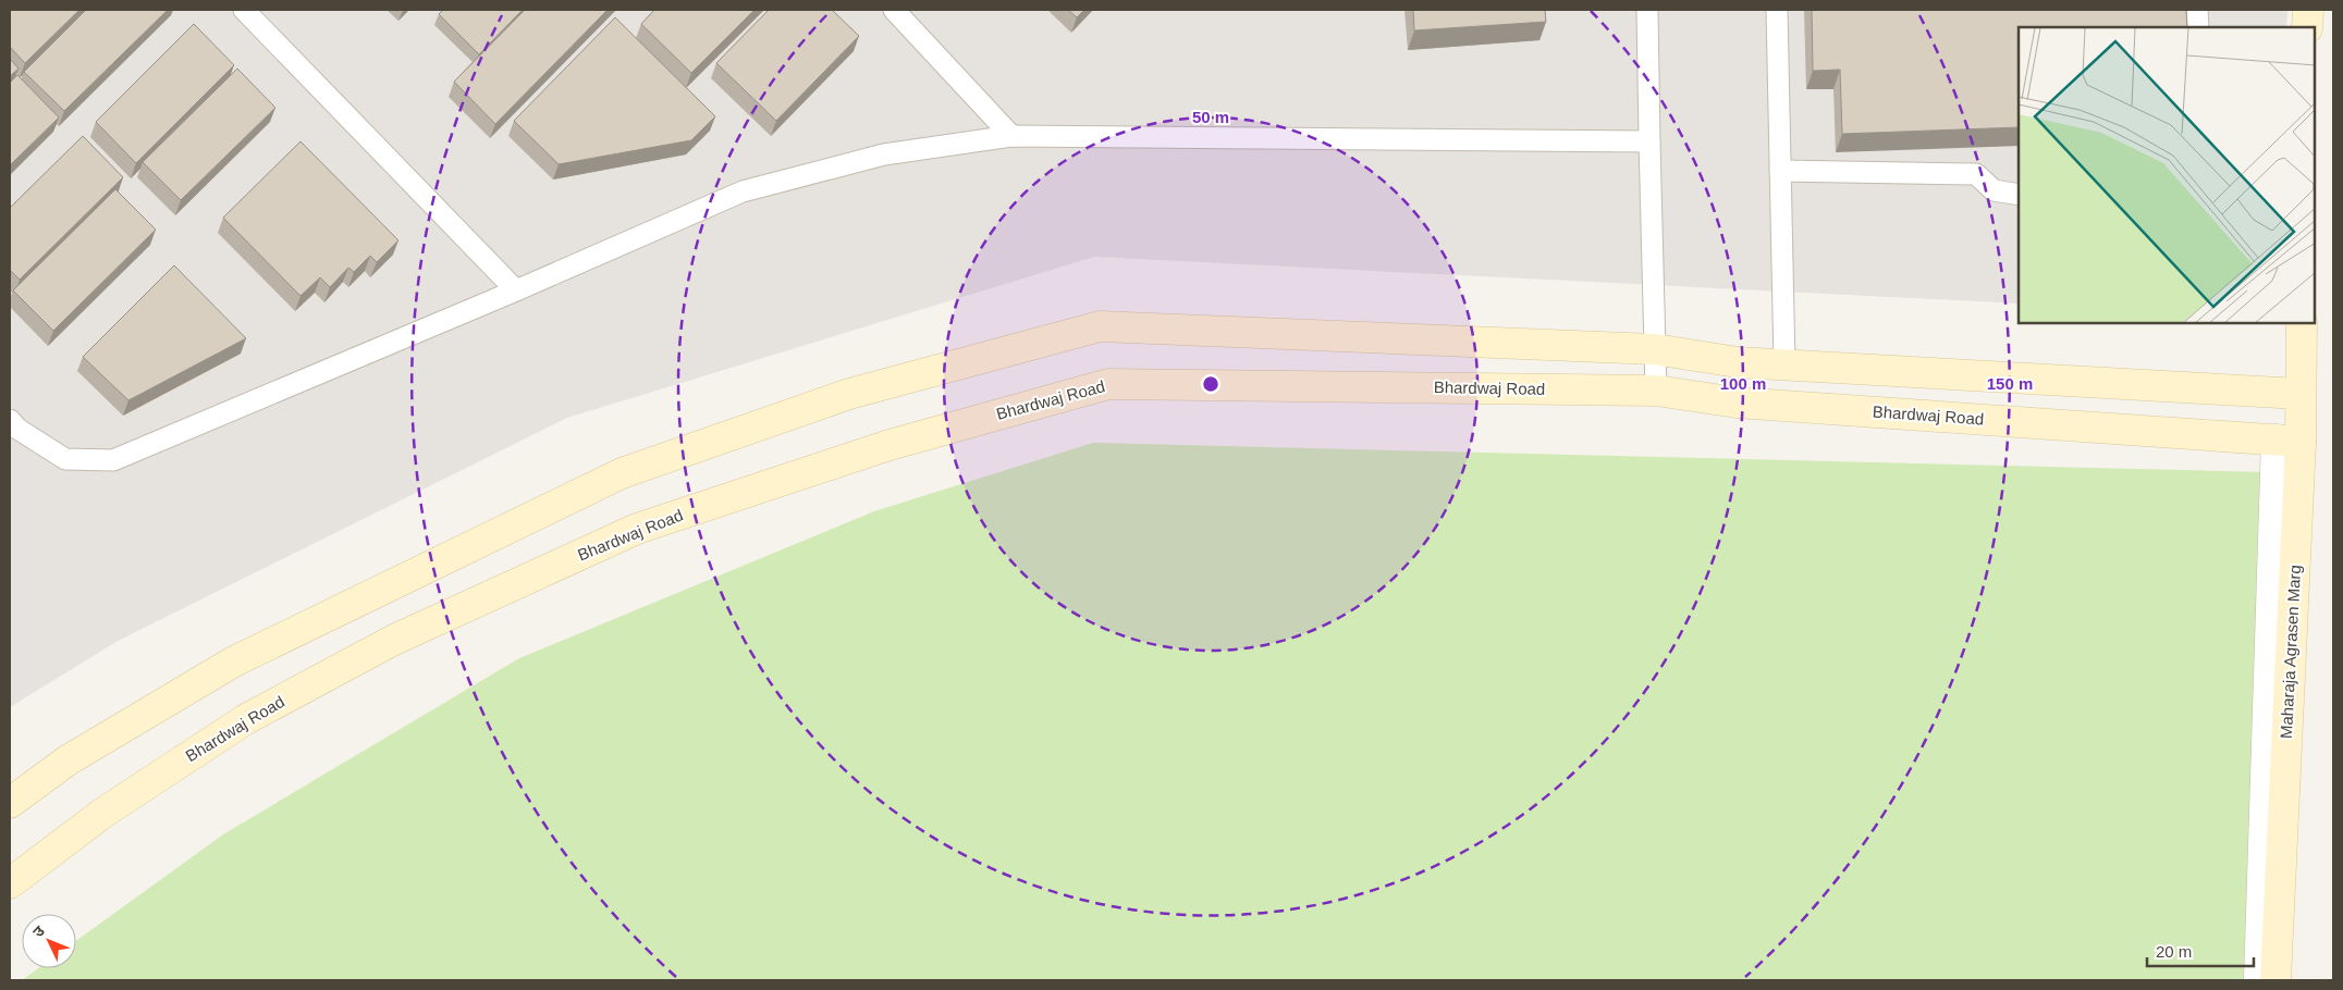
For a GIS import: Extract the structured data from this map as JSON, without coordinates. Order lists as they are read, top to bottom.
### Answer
{
  "streets": {
    "street": ["Bhardwaj Road", "Maharaja Agrasen Marg"]
  },
  "crossings": [
    ["Bhardwaj Road", "Maharaja Agrasen Marg"]
  ],
  "scale_bar": "20 m",
  "north": "top left",
  "rings": ["50 m", "100 m", "150 m"]
}
